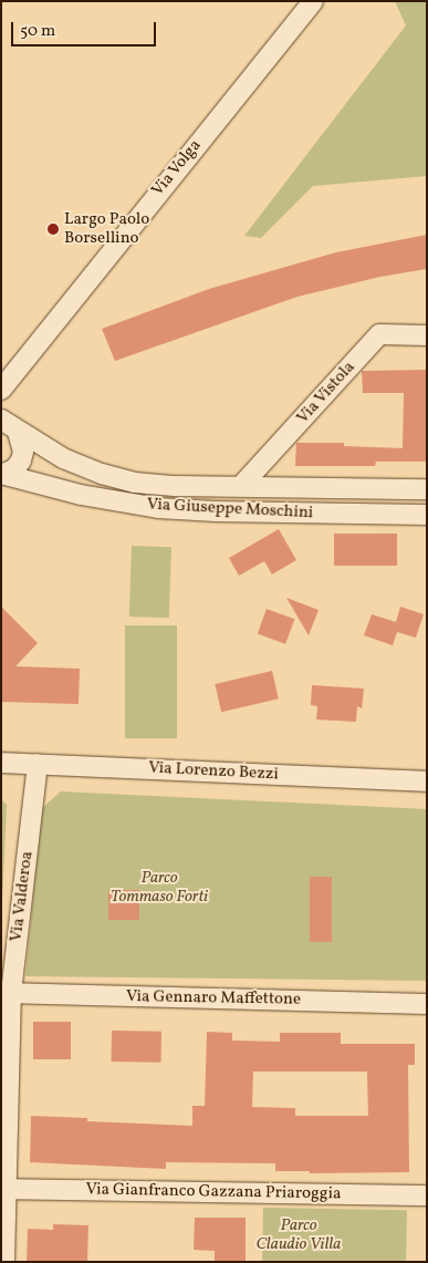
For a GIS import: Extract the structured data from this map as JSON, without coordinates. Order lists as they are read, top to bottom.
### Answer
{
  "streets": {
    "street": [
      "Via Volga",
      "Via Vistola",
      "Via Giuseppe Moschini",
      "Via Lorenzo Bezzi",
      "Via Valderoa",
      "Via Gennaro Maffettone",
      "Via Gianfranco Gazzana Priaroggia"
    ]
  },
  "crossings": [
    ["Via Vistola", "Via Giuseppe Moschini"],
    ["Via Lorenzo Bezzi", "Via Valderoa"],
    ["Via Valderoa", "Via Gennaro Maffettone"],
    ["Via Valderoa", "Via Gianfranco Gazzana Priaroggia"]
  ],
  "parks": ["Parco Tommaso Forti", "Parco Claudio Villa"],
  "places": ["Largo Paolo Borsellino"],
  "scale_bar": "50 m"
}
